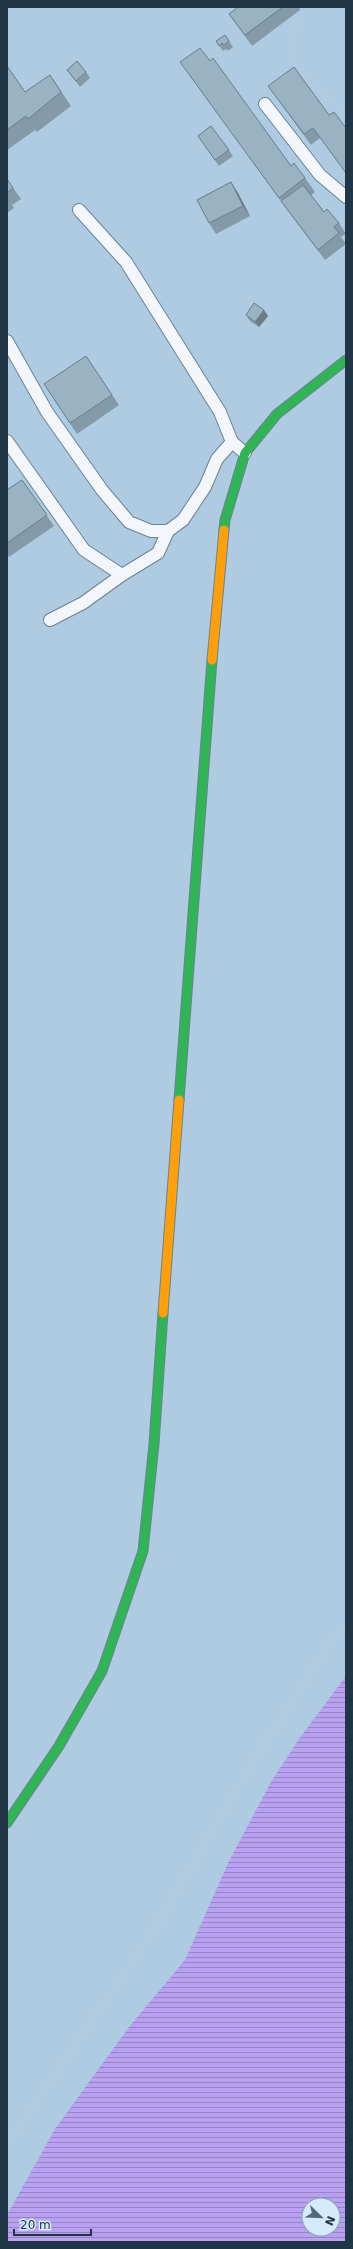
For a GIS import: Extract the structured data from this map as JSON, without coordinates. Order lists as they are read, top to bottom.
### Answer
{
  "scale_bar": "20 m",
  "north": "bottom right"
}
